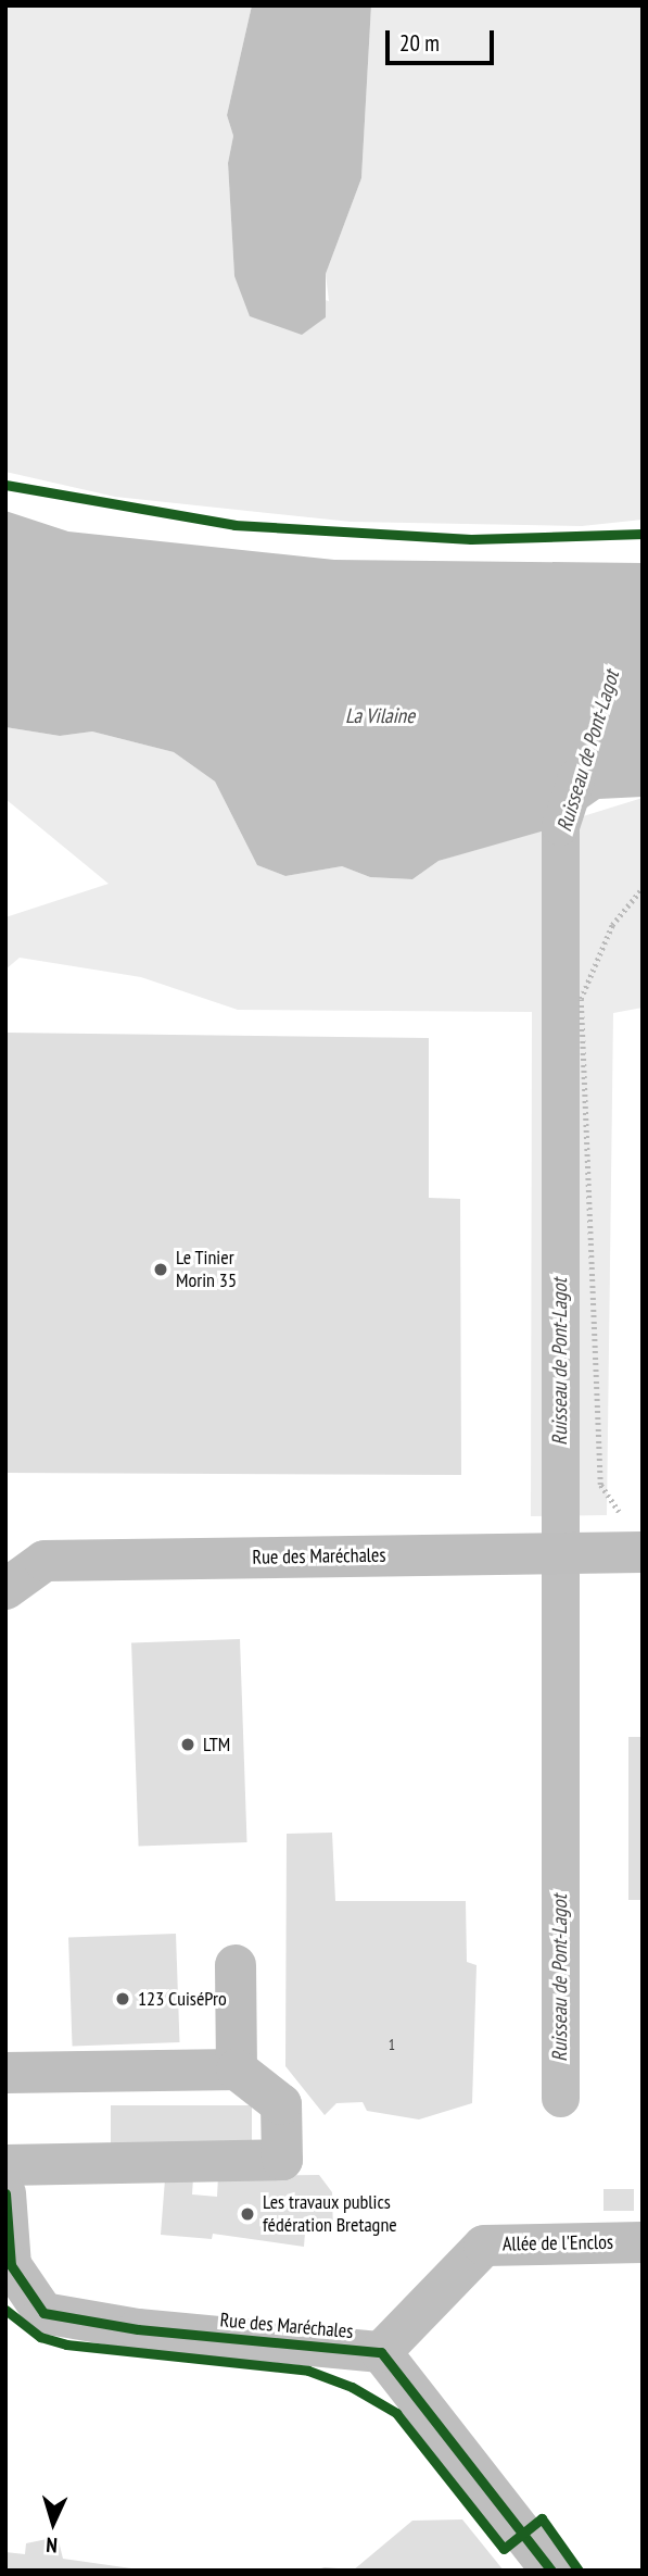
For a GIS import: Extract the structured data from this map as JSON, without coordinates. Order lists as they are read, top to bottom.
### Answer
{
  "streets": {
    "street": ["Rue des Maréchales", "Allée de l'Enclos"]
  },
  "crossings": [
    ["Rue des Maréchales", "Allée de l'Enclos"]
  ],
  "water": ["La Vilaine", "Ruisseau de Pont-Lagot"],
  "places": [
    "Le Tinier Morin 35",
    "LTM",
    "123 CuiséPro",
    "Les travaux publics fédération Bretagne"
  ],
  "house_numbers": ["1"],
  "scale_bar": "20 m",
  "north": "bottom"
}
